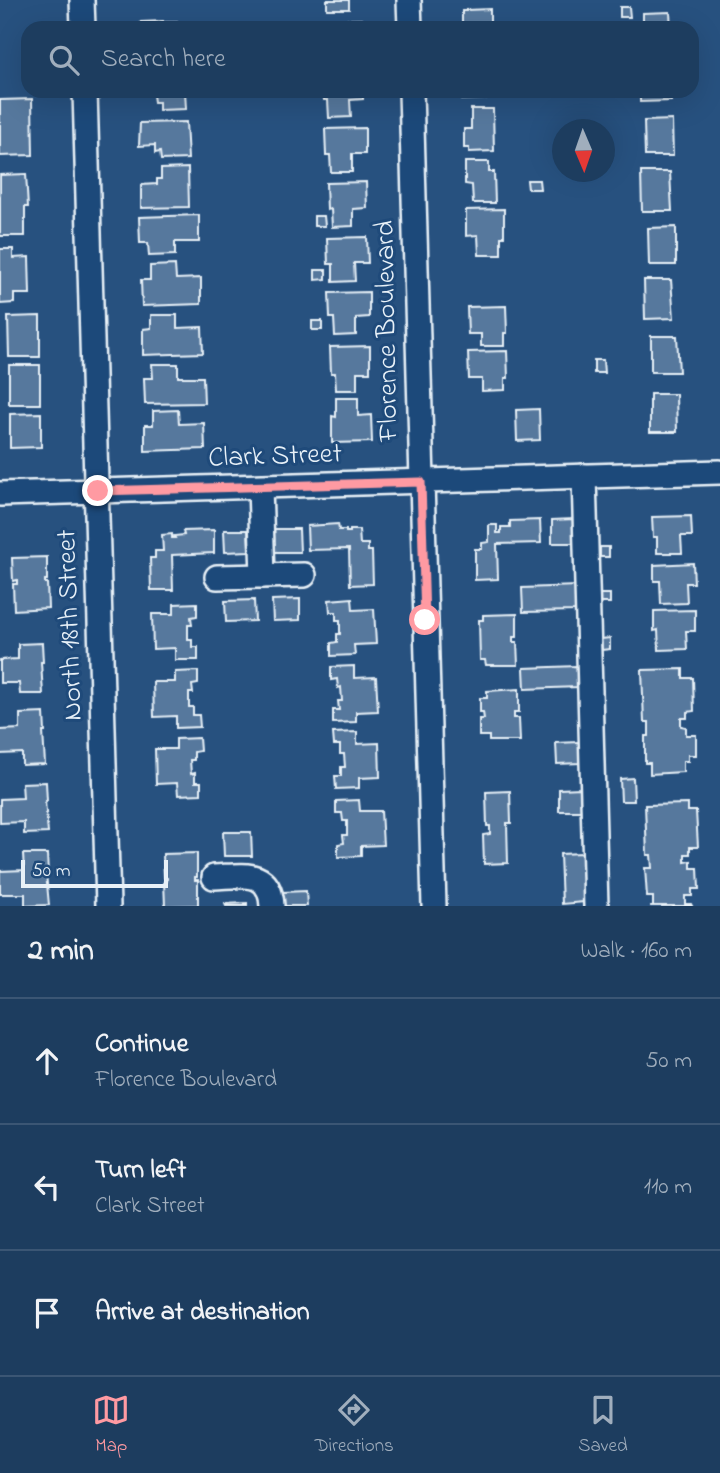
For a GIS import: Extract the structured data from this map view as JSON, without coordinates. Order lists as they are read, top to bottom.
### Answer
{
  "streets": {
    "street": ["Florence Boulevard", "Clark Street", "North 18th Street"]
  },
  "crossings": [
    ["Florence Boulevard", "Clark Street"],
    ["Clark Street", "North 18th Street"]
  ],
  "scale_bar": "50 m",
  "north": "bottom",
  "page": {
    "search": "Search here",
    "scale": "50 m",
    "heading": ["2 min", "Walk · 160 m"],
    "list": [
      ["Continue", "Florence Boulevard", "50 m"],
      ["Turn left", "Clark Street", "110 m"],
      "Arrive at destination"
    ],
    "nav": ["Map", "Directions", "Saved"]
  }
}
